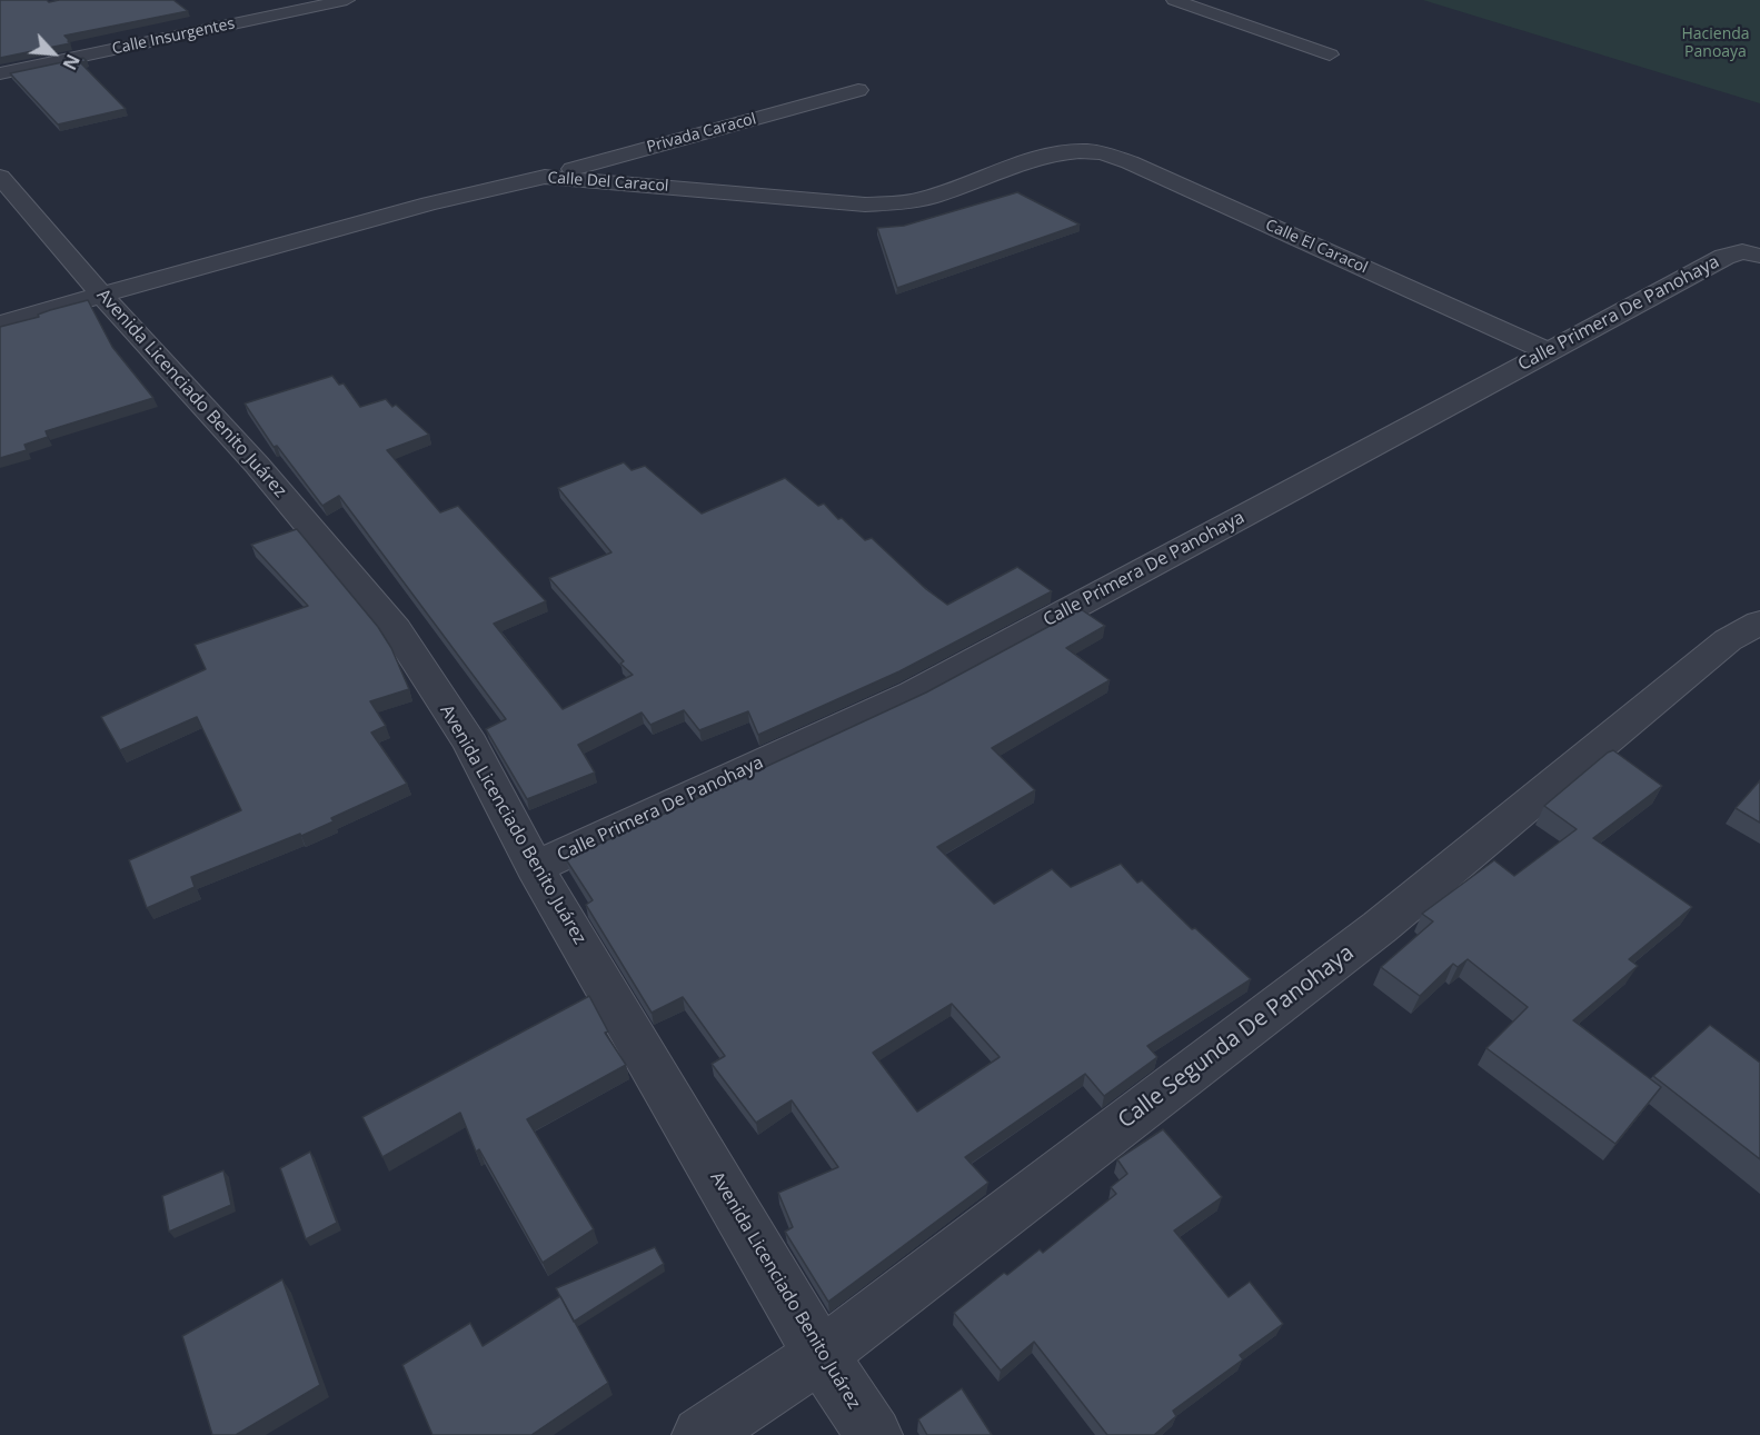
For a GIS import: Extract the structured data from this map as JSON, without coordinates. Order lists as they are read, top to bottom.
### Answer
{
  "streets": {
    "street": [
      "Calle Insurgentes",
      "Privada Caracol",
      "Calle Del Caracol",
      "Calle El Caracol",
      "Calle Primera De Panohaya",
      "Avenida Licenciado Benito Juárez",
      "Calle Segunda De Panohaya"
    ]
  },
  "crossings": [
    ["Privada Caracol", "Calle Del Caracol"],
    ["Calle Del Caracol", "Calle El Caracol"],
    ["Calle Del Caracol", "Avenida Licenciado Benito Juárez"],
    ["Calle El Caracol", "Calle Primera De Panohaya"],
    ["Calle Primera De Panohaya", "Avenida Licenciado Benito Juárez"],
    ["Avenida Licenciado Benito Juárez", "Calle Segunda De Panohaya"]
  ],
  "parks": ["Hacienda Panoaya"],
  "north": "bottom right"
}
